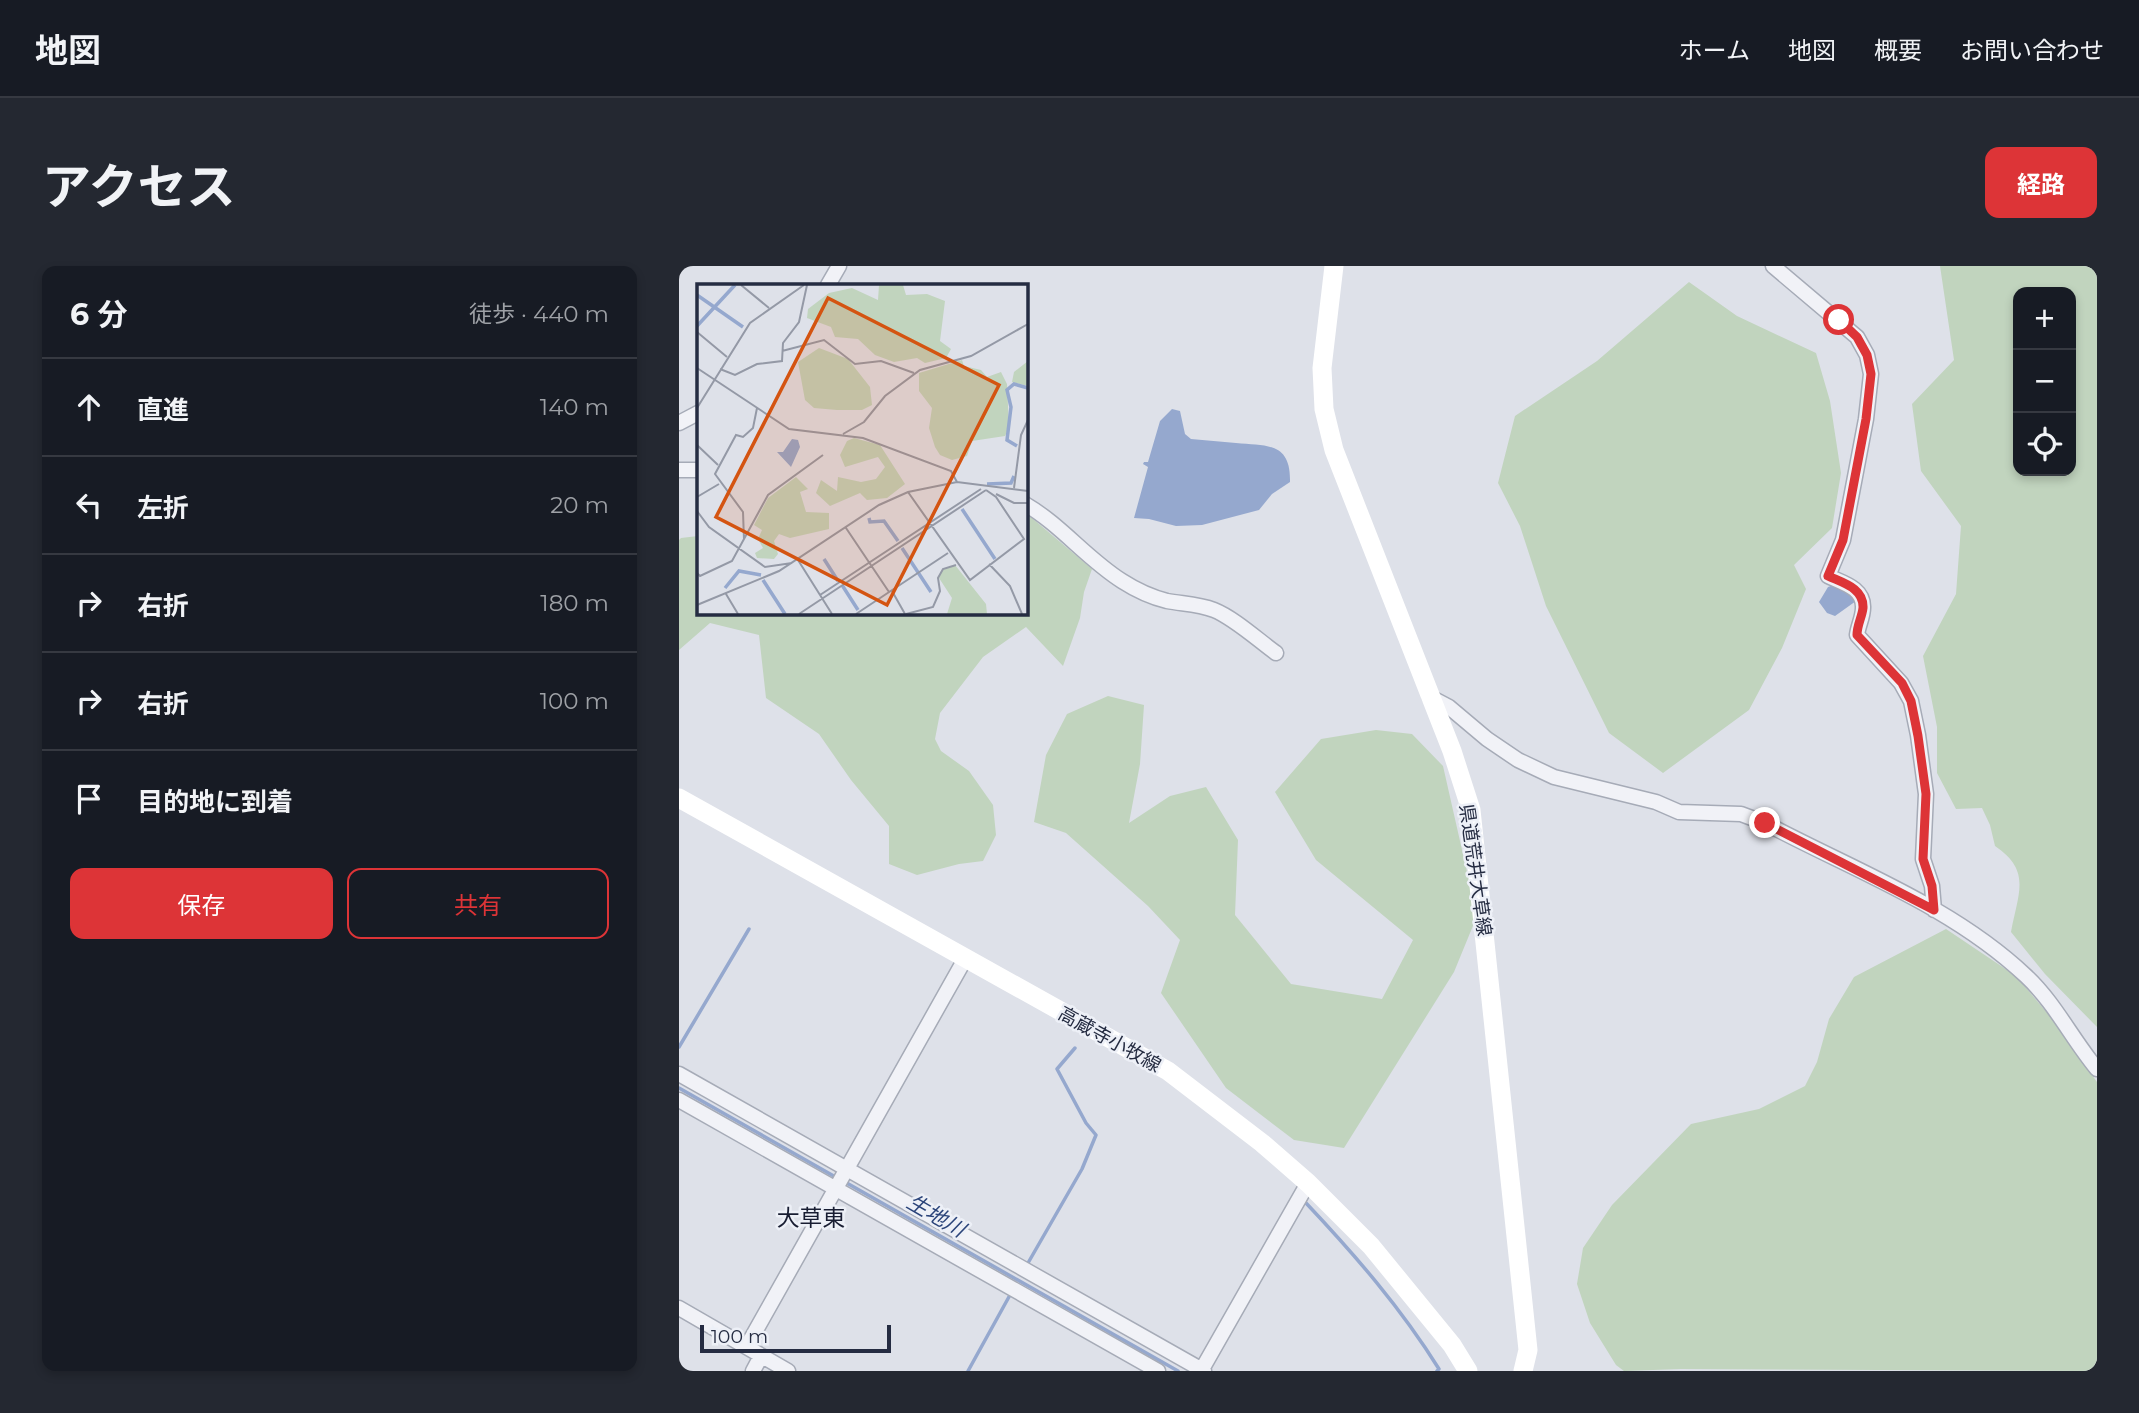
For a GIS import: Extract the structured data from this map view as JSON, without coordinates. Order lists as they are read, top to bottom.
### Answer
{
  "streets": {
    "main road": ["県道荒井大草線", "高蔵寺小牧線"]
  },
  "districts": ["大草東"],
  "water": ["生地川"],
  "scale_bar": "100 m",
  "page": {
    "header": "地図",
    "nav": [
      "ホーム",
      "地図",
      "概要",
      "お問い合わせ"
    ],
    "title": "アクセス",
    "buttons": [
      "経路",
      ["保存", "共有"]
    ],
    "heading": ["6 分", "徒歩 · 440 m"],
    "map_buttons": ["+", "−"],
    "list": [
      ["直進", "140 m"],
      ["左折", "20 m"],
      ["右折", "180 m"],
      ["右折", "100 m"],
      "目的地に到着"
    ],
    "scale": "100 m"
  }
}
